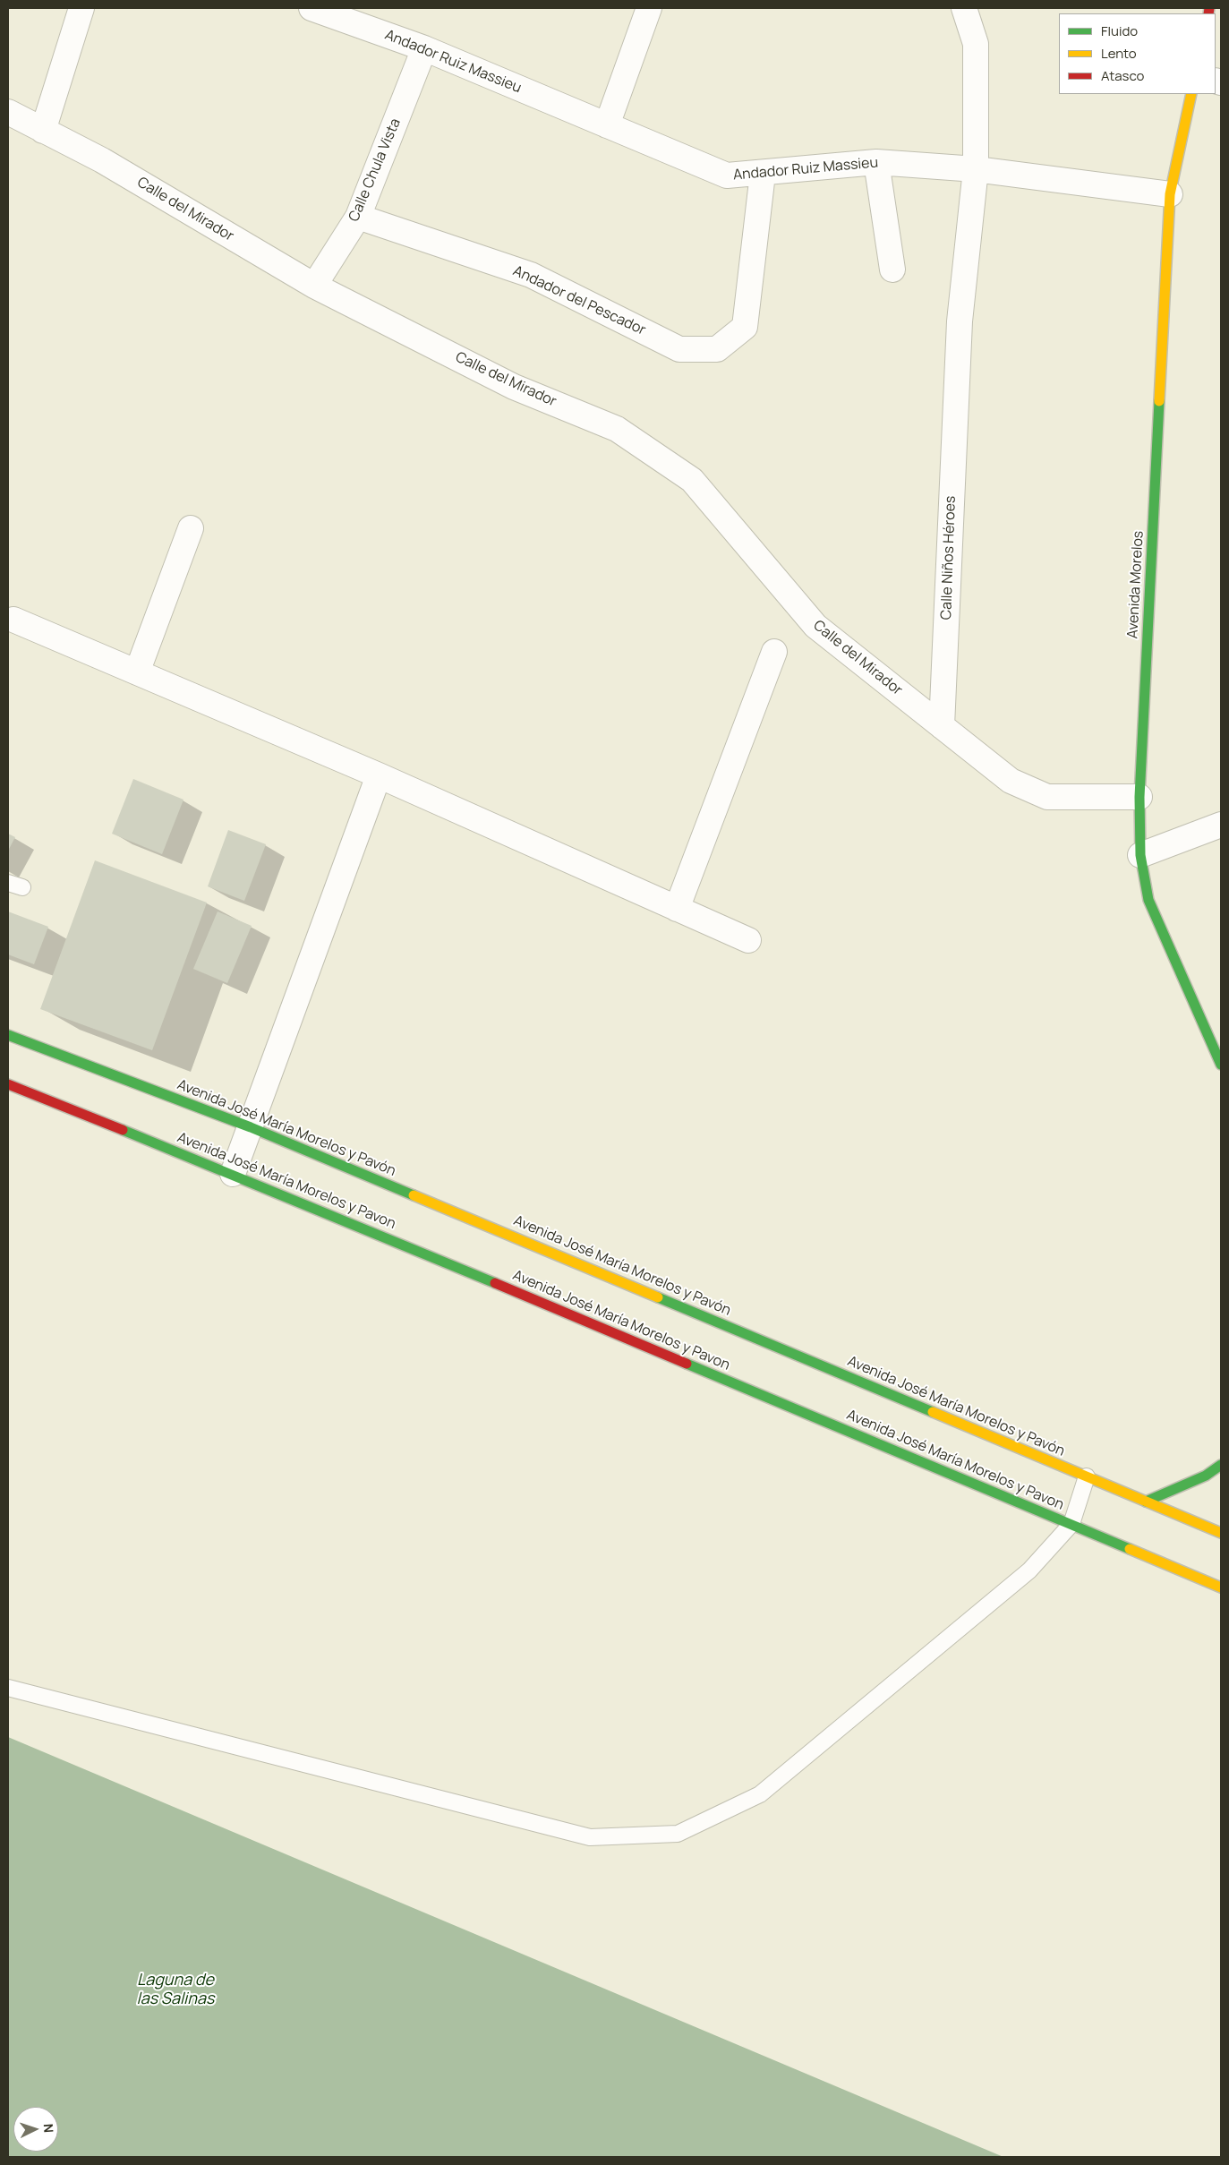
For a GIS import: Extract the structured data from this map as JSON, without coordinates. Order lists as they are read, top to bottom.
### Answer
{
  "streets": {
    "main road": ["Avenida Morelos", "Avenida José María Morelos y Pavón", "Avenida José María Morelos y Pavon"],
    "street": [
      "Andador Ruiz Massieu",
      "Calle Chula Vista",
      "Calle del Mirador",
      "Andador del Pescador",
      "Calle Niños Héroes"
    ]
  },
  "crossings": [
    ["Andador Ruiz Massieu", "Calle Chula Vista"],
    ["Andador Ruiz Massieu", "Andador del Pescador"],
    ["Andador Ruiz Massieu", "Calle Niños Héroes"],
    ["Andador Ruiz Massieu", "Avenida Morelos"],
    ["Calle Chula Vista", "Calle del Mirador"],
    ["Calle Chula Vista", "Andador del Pescador"],
    ["Calle del Mirador", "Calle Niños Héroes"]
  ],
  "water": ["Laguna de las Salinas"],
  "legend": ["Fluido", "Lento", "Atasco"],
  "north": "right"
}
